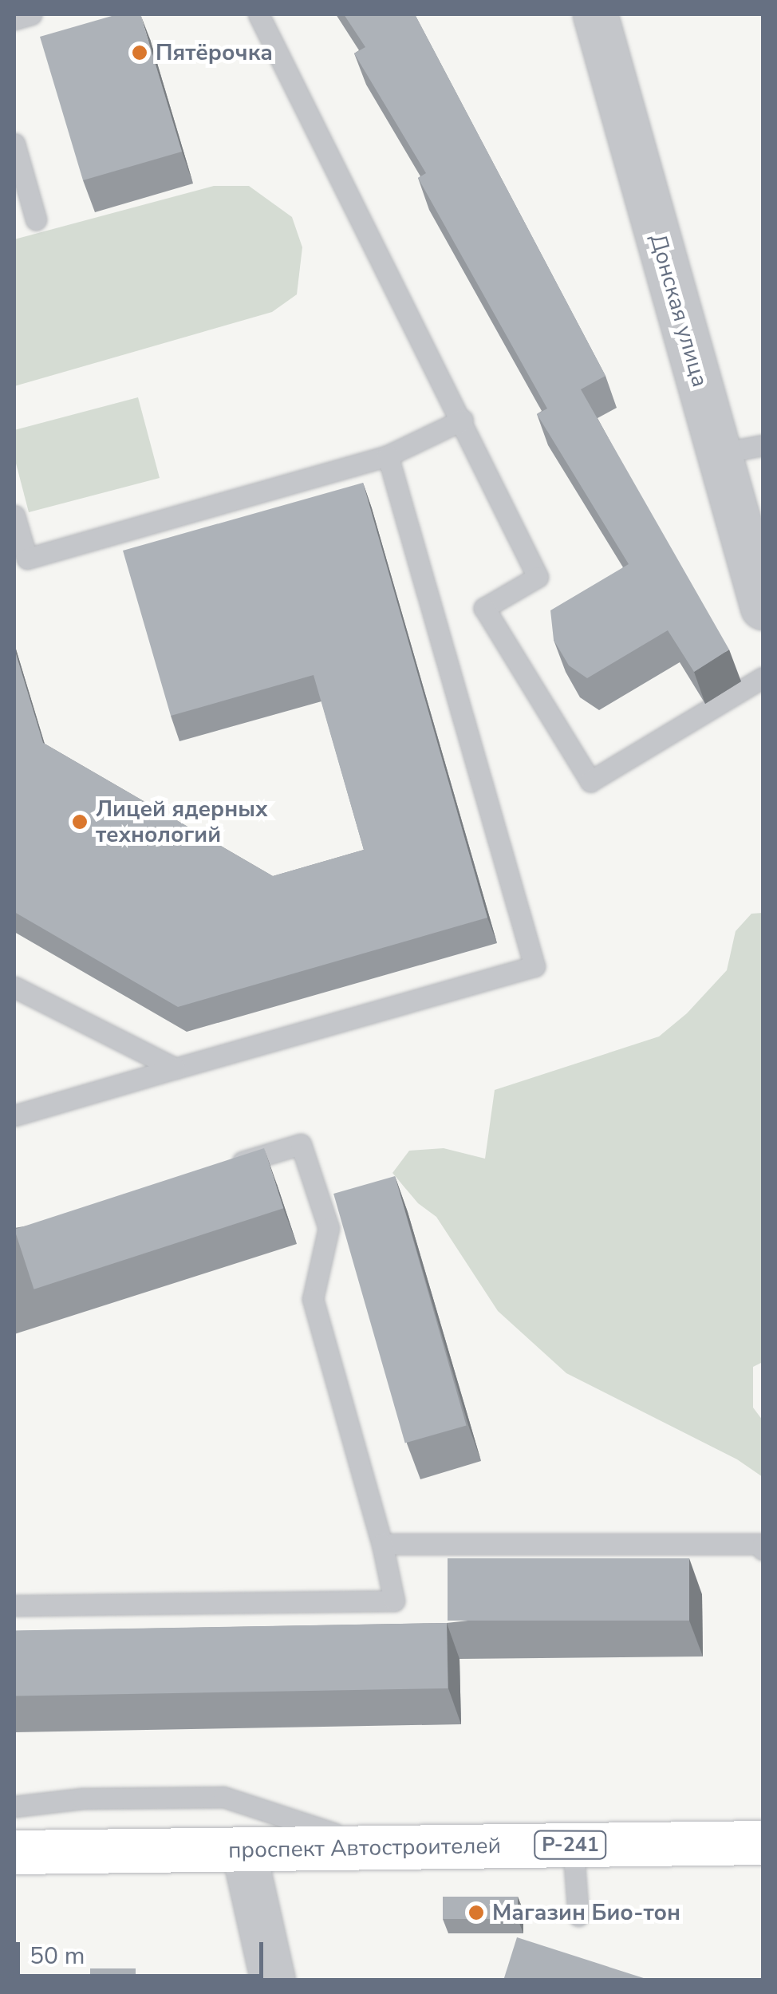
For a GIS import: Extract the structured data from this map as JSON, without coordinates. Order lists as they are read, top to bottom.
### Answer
{
  "streets": {
    "highway": ["Р-241", "проспект Автостроителей"],
    "street": ["Донская улица"]
  },
  "places": ["Пятёрочка", "Лицей ядерных технологий", "Магазин Био-тон"],
  "scale_bar": "50 m"
}
